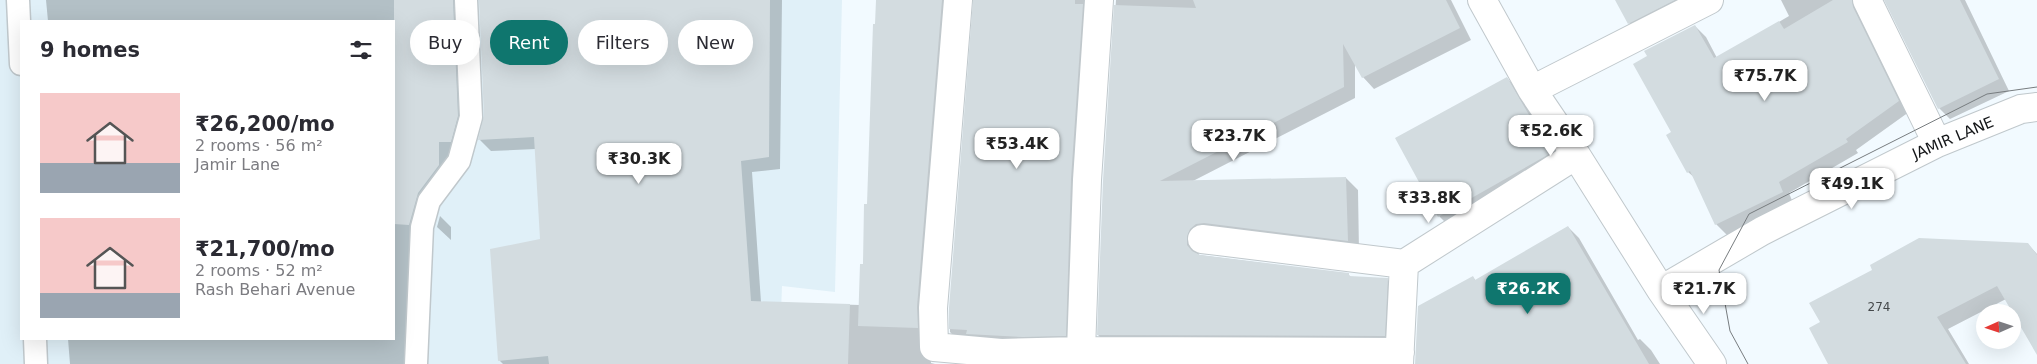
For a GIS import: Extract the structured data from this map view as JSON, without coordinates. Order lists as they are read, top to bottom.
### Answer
{
  "streets": {
    "street": ["JAMIR LANE"]
  },
  "house_numbers": ["274"],
  "north": "left",
  "page": {
    "chip": [
      "Buy",
      "Rent",
      "Filters",
      "New"
    ],
    "heading": "9 homes",
    "price": [
      "₹75.7K",
      "₹52.6K",
      "₹23.7K",
      "₹53.4K",
      "₹30.3K",
      "₹49.1K",
      "₹33.8K",
      "₹26.2K",
      "₹21.7K"
    ],
    "list": [
      {
        "name": "₹26,200/mo",
        "note": "2 rooms · 56 m² · Jamir Lane"
      },
      {
        "name": "₹21,700/mo",
        "note": "2 rooms · 52 m² · Rash Behari Avenue"
      }
    ]
  }
}
